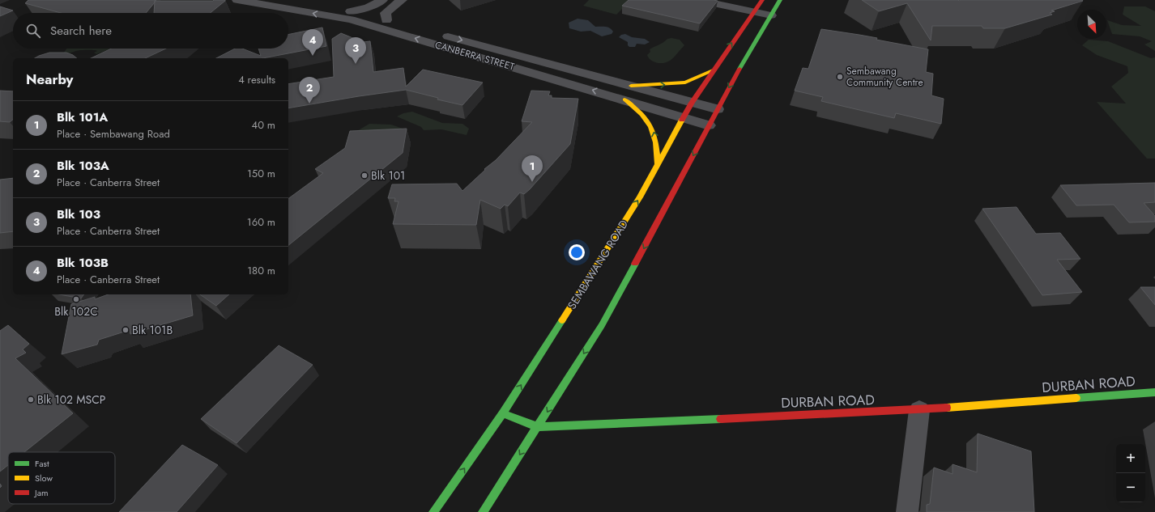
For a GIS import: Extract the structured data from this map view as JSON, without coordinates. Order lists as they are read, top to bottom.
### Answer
{
  "streets": {
    "main road": ["SEMBAWANG ROAD", "DURBAN ROAD"],
    "street": ["CANBERRA STREET"]
  },
  "crossings": [
    ["CANBERRA STREET", "SEMBAWANG ROAD"],
    ["SEMBAWANG ROAD", "DURBAN ROAD"]
  ],
  "places": [
    "Sembawang Community Centre",
    "Blk 101",
    "Blk 102C",
    "Blk 101B",
    "Blk 102 MSCP"
  ],
  "legend": ["Fast", "Slow", "Jam"],
  "north": "bottom right",
  "page": {
    "search": "Search here",
    "pins": [
      "4",
      "3",
      "2",
      "1"
    ],
    "heading": ["Nearby", "4 results"],
    "list": [
      {
        "mark": "1",
        "name": "Blk 101A",
        "note": "Place · Sembawang Road",
        "value": "40 m"
      },
      {
        "mark": "2",
        "name": "Blk 103A",
        "note": "Place · Canberra Street",
        "value": "150 m"
      },
      {
        "mark": "3",
        "name": "Blk 103",
        "note": "Place · Canberra Street",
        "value": "160 m"
      },
      {
        "mark": "4",
        "name": "Blk 103B",
        "note": "Place · Canberra Street",
        "value": "180 m"
      }
    ],
    "map_buttons": ["+", "−"]
  }
}
